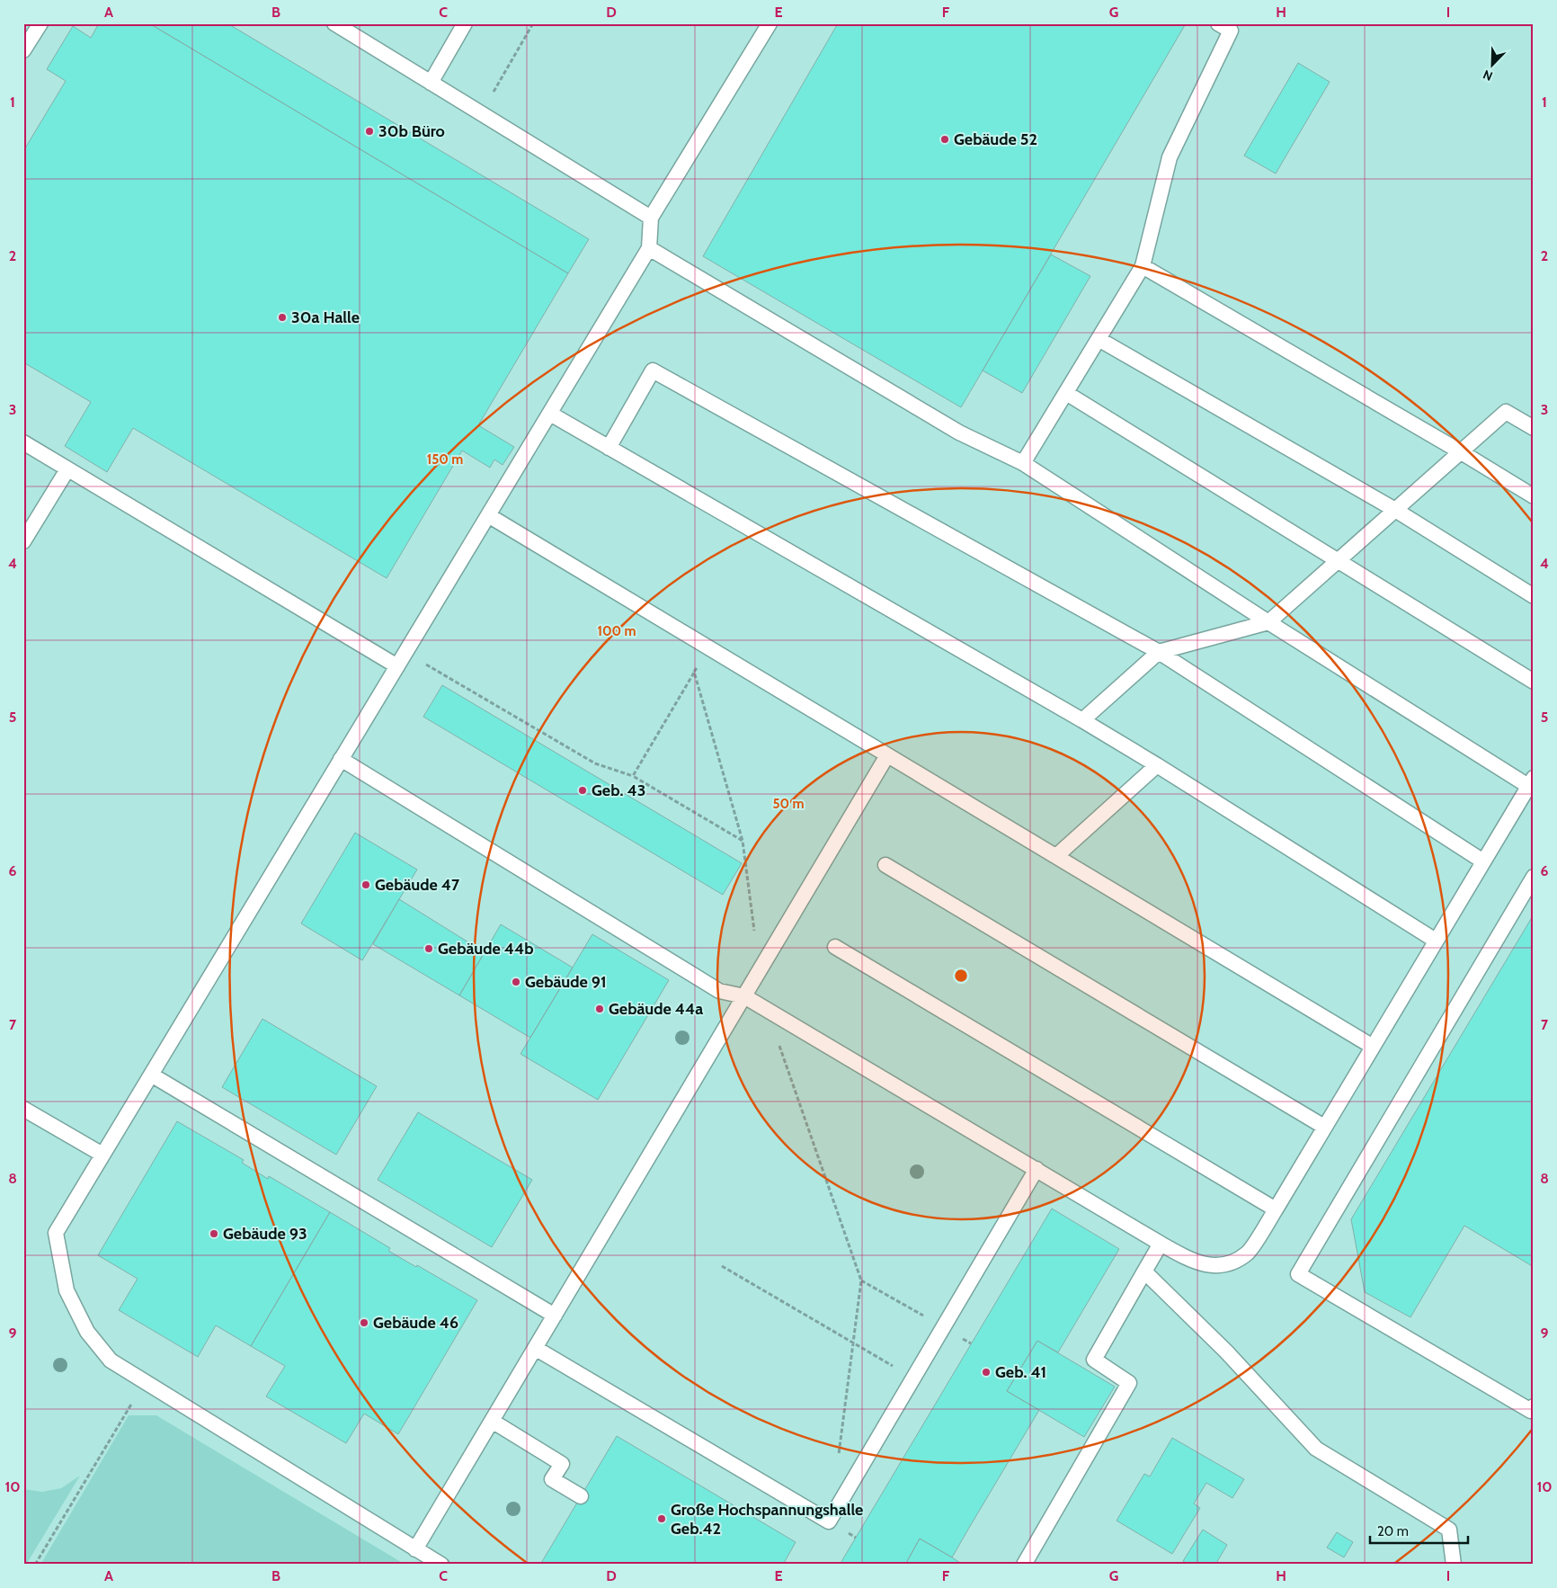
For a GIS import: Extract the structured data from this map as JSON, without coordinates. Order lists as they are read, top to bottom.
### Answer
{
  "places": [
    "30b Büro",
    "Gebäude 52",
    "30a Halle",
    "Geb. 43",
    "Gebäude 47",
    "Gebäude 44b",
    "Gebäude 91",
    "Gebäude 44a",
    "Gebäude 93",
    "Gebäude 46",
    "Geb. 41",
    "Große Hochspannungshalle Geb.42"
  ],
  "scale_bar": "20 m",
  "north": "bottom left",
  "grid": {
    "columns": [
      "A",
      "B",
      "C",
      "D",
      "E",
      "F",
      "G",
      "H",
      "I"
    ],
    "rows": [
      "1",
      "2",
      "3",
      "4",
      "5",
      "6",
      "7",
      "8",
      "9",
      "10"
    ]
  },
  "rings": ["150 m", "100 m", "50 m"]
}
